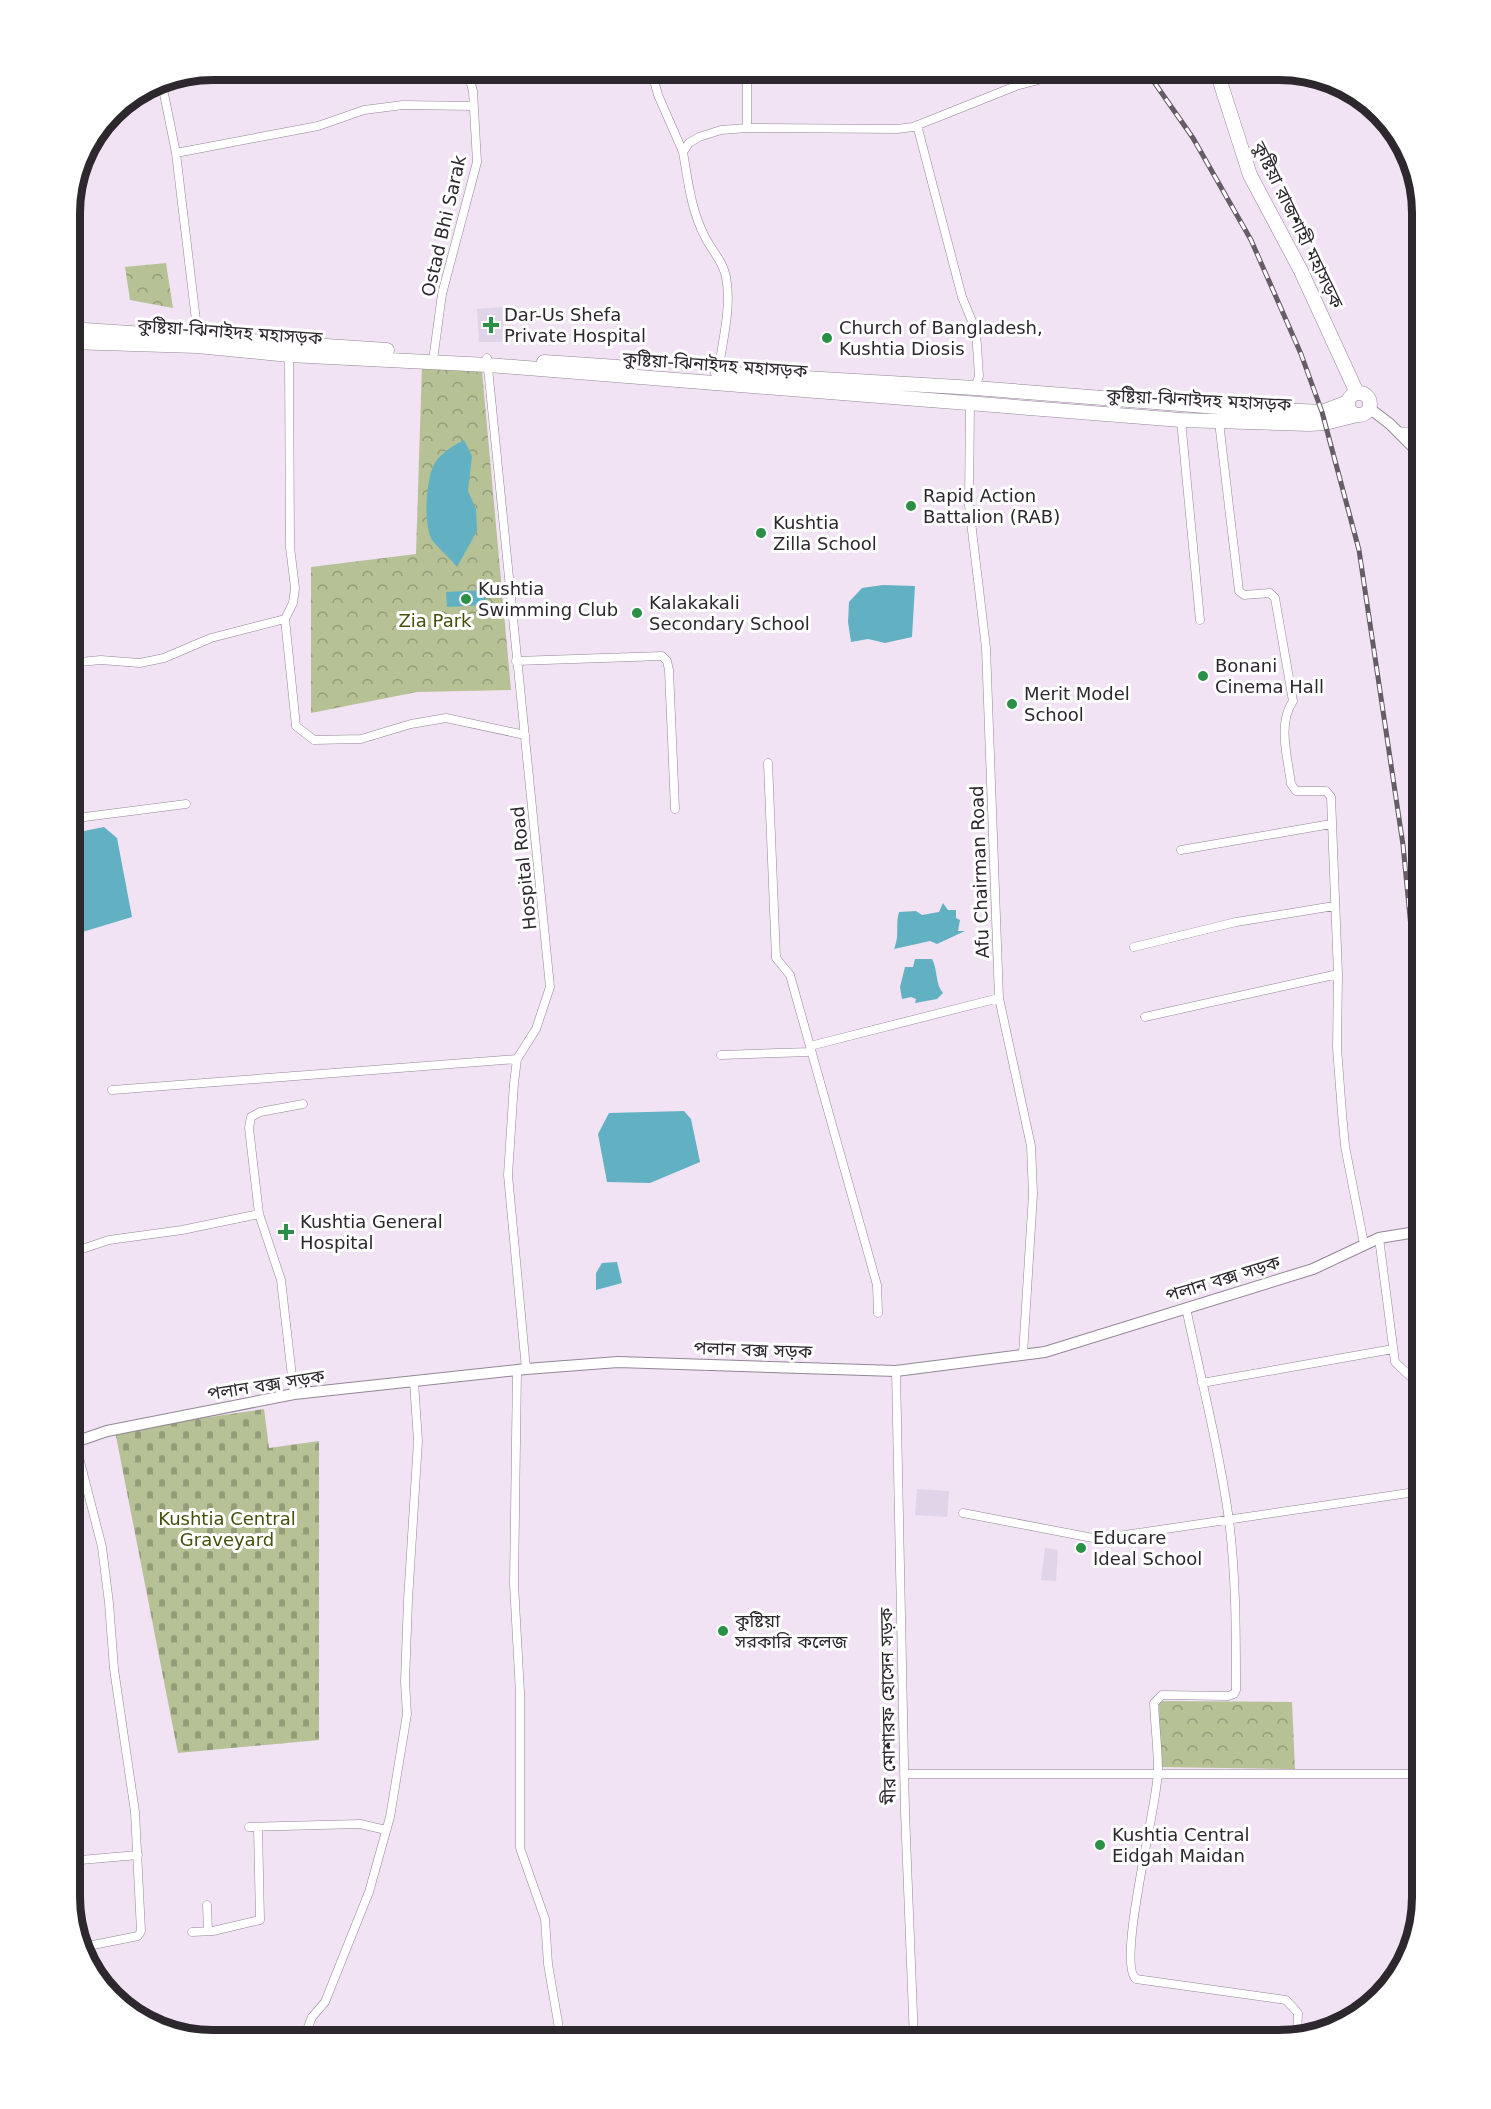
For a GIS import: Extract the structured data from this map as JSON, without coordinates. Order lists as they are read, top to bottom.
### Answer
{
  "streets": {
    "highway": ["কুষ্টিয়া রাজশাহী মহাসড়ক", "কুষ্টিয়া-ঝিনাইদহ মহাসড়ক"],
    "main road": ["পলান বক্স সড়ক"],
    "street": [
      "Ostad Bhi Sarak",
      "Hospital Road",
      "Afu Chairman Road",
      "মীর মোশারফ হোসেন সড়ক"
    ]
  },
  "crossings": [
    ["কুষ্টিয়া রাজশাহী মহাসড়ক", "কুষ্টিয়া-ঝিনাইদহ মহাসড়ক"],
    ["Ostad Bhi Sarak", "কুষ্টিয়া-ঝিনাইদহ মহাসড়ক"],
    ["কুষ্টিয়া-ঝিনাইদহ মহাসড়ক", "Hospital Road"],
    ["কুষ্টিয়া-ঝিনাইদহ মহাসড়ক", "Afu Chairman Road"],
    ["Hospital Road", "পলান বক্স সড়ক"],
    ["Afu Chairman Road", "পলান বক্স সড়ক"],
    ["পলান বক্স সড়ক", "মীর মোশারফ হোসেন সড়ক"]
  ],
  "parks": ["Zia Park", "Kushtia Central Graveyard"],
  "places": {
    "health": ["Dar-Us Shefa Private Hospital", "Kushtia General Hospital"],
    "other": [
      "Church of Bangladesh, Kushtia Diosis",
      "Rapid Action Battalion (RAB)",
      "Kushtia Zilla School",
      "Kushtia Swimming Club",
      "Kalakakali Secondary School",
      "Bonani Cinema Hall",
      "Merit Model School",
      "Educare Ideal School",
      "কুষ্টিয়া সরকারি কলেজ",
      "Kushtia Central Eidgah Maidan"
    ]
  }
}
